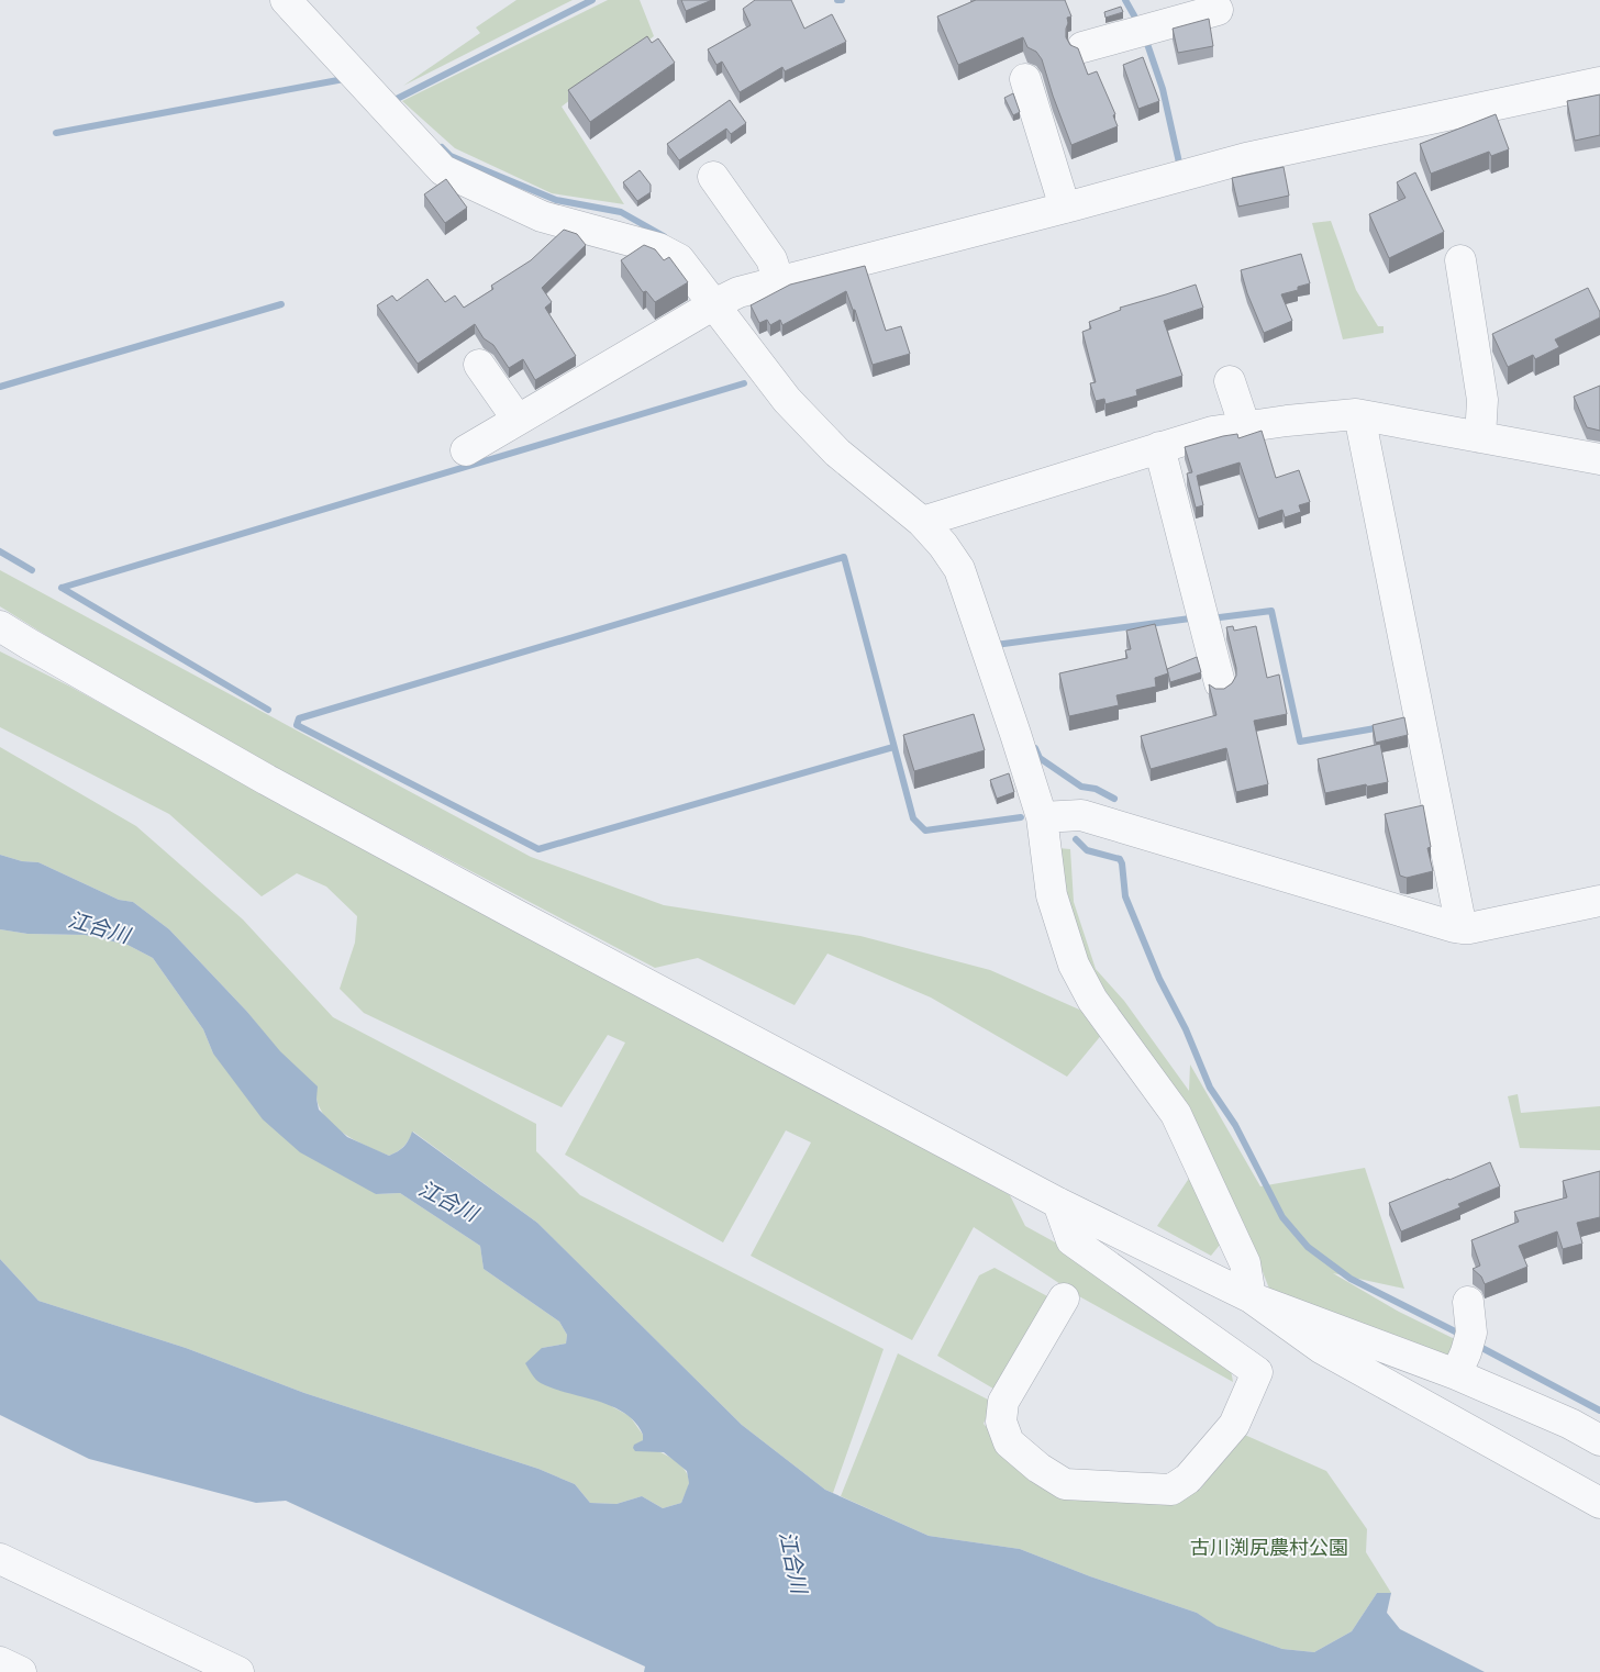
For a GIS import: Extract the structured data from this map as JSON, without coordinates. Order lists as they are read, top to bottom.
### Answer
{
  "water": ["江合川"],
  "parks": ["古川渕尻農村公園"]
}
